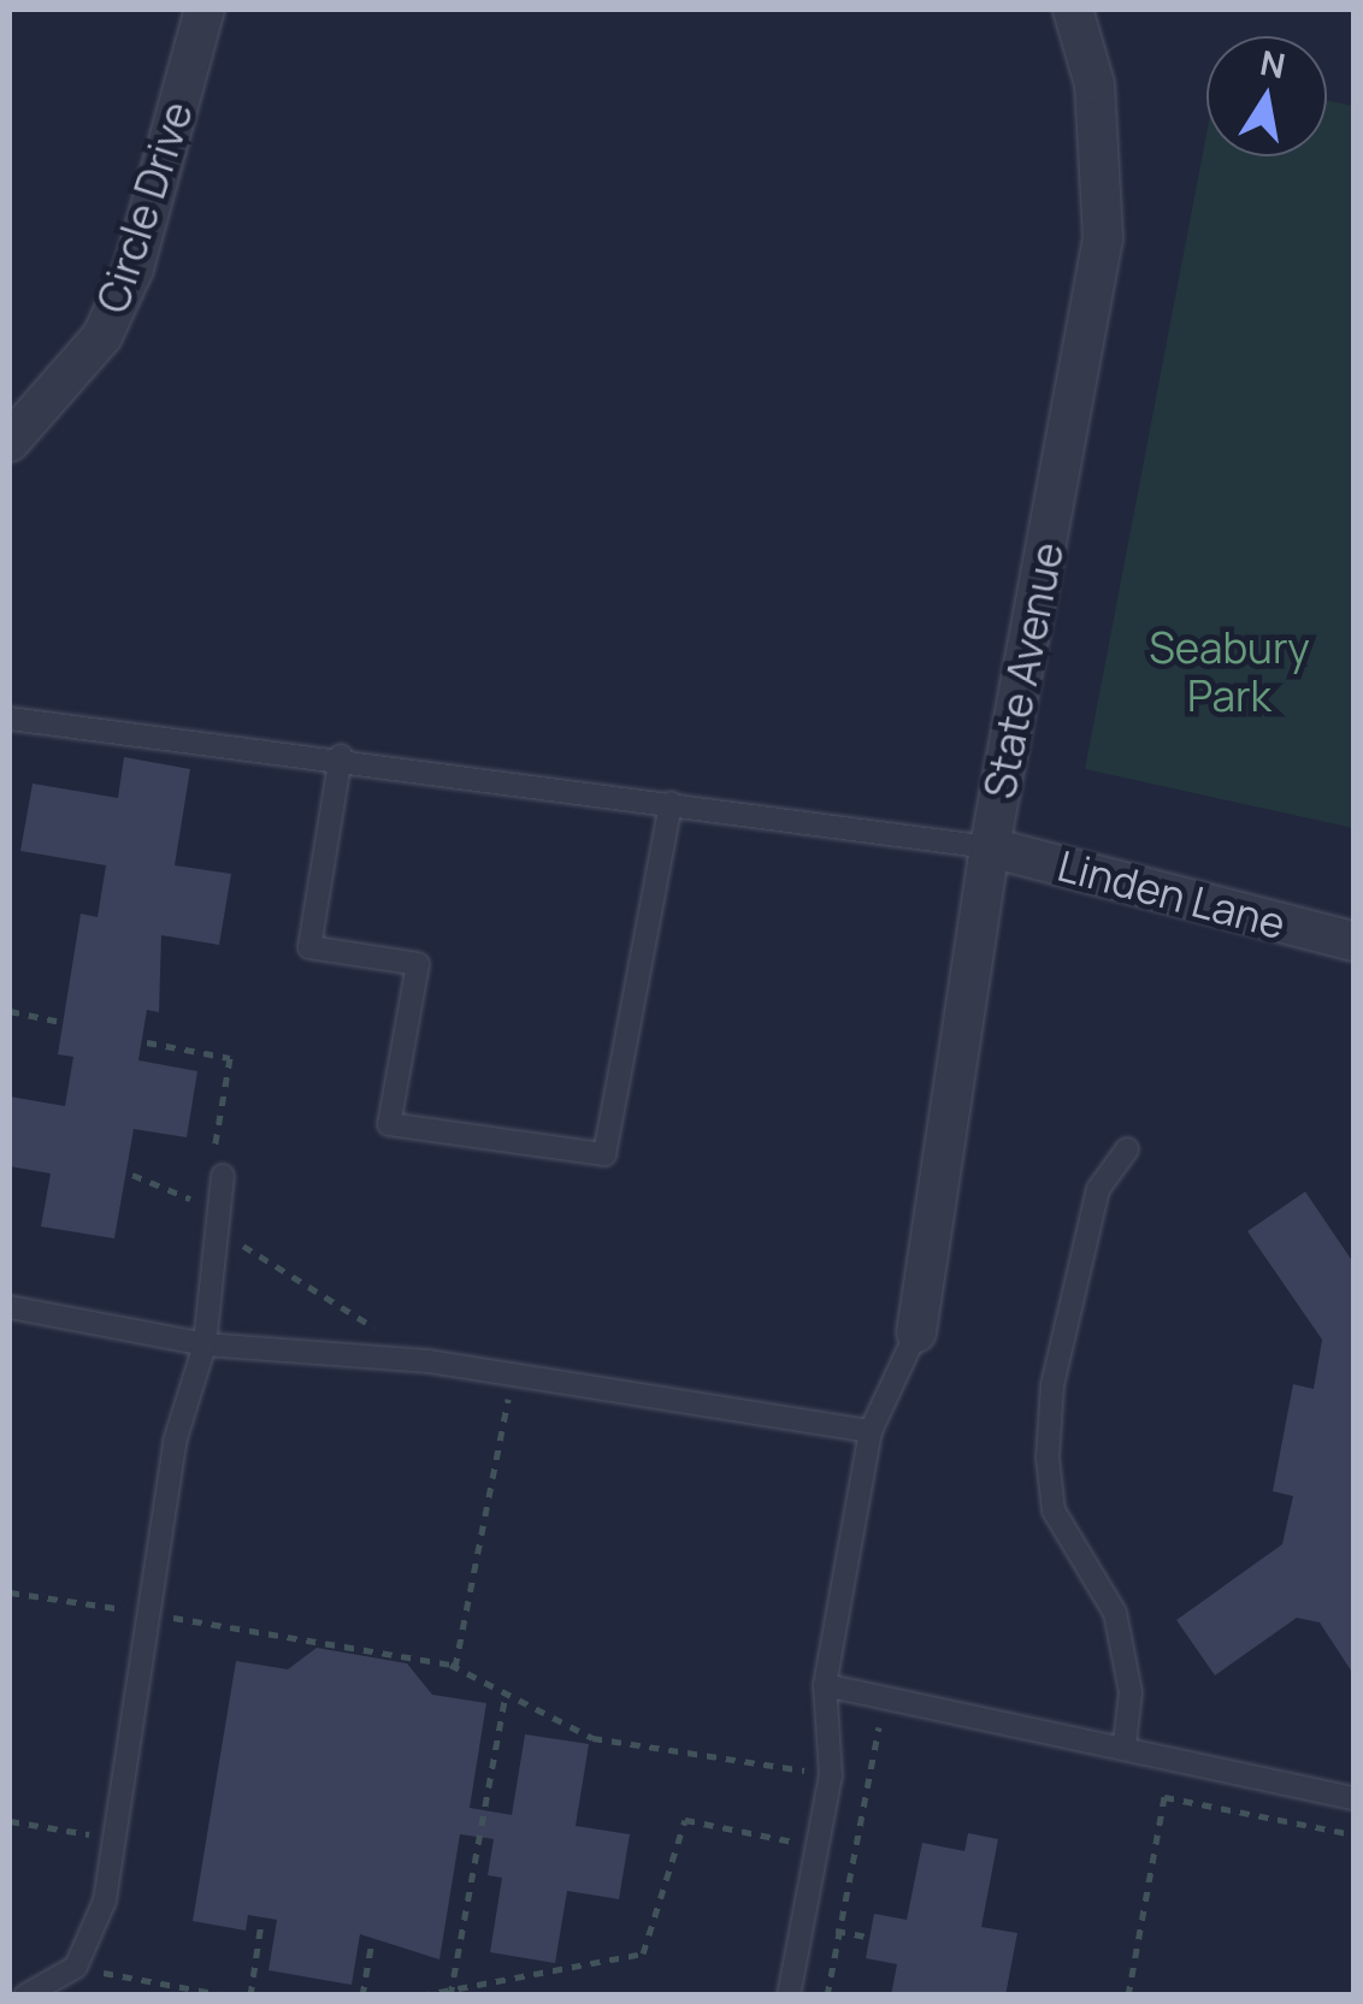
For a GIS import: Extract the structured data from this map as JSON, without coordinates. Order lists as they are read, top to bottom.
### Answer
{
  "streets": {
    "street": ["Circle Drive", "State Avenue", "Linden Lane"]
  },
  "crossings": [
    ["State Avenue", "Linden Lane"]
  ],
  "parks": ["Seabury Park"],
  "north": "top"
}
